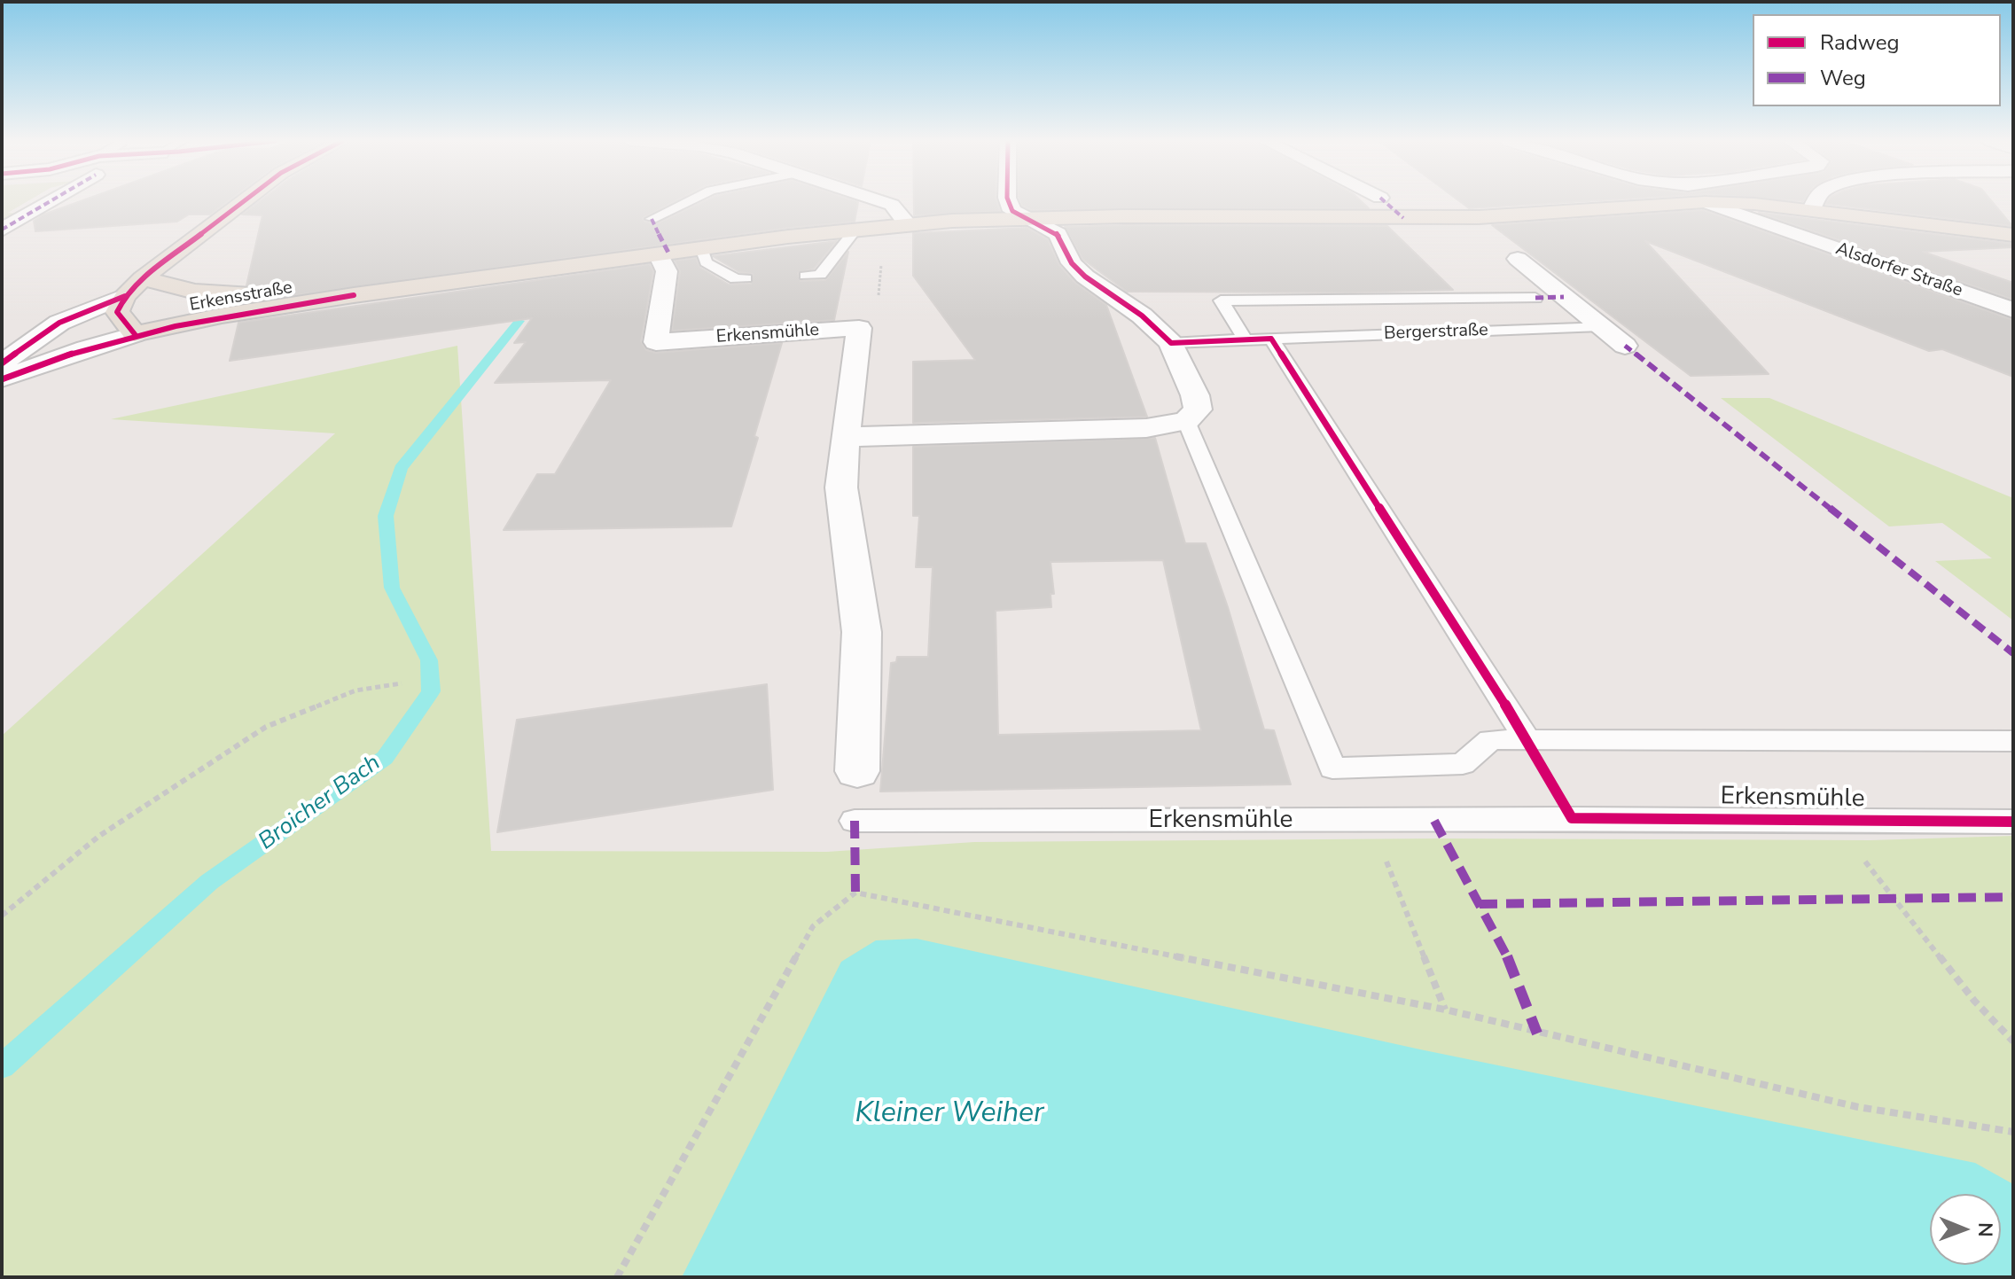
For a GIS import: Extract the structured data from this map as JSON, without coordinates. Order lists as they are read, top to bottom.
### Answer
{
  "streets": {
    "main road": ["Erkensstraße"],
    "street": ["Alsdorfer Straße", "Erkensmühle"],
    "lane": ["Bergerstraße"]
  },
  "crossings": [
    ["Alsdorfer Straße", "Erkensstraße"],
    ["Erkensstraße", "Erkensmühle"]
  ],
  "water": ["Broicher Bach", "Kleiner Weiher"],
  "legend": ["Radweg", "Weg"],
  "north": "right"
}
